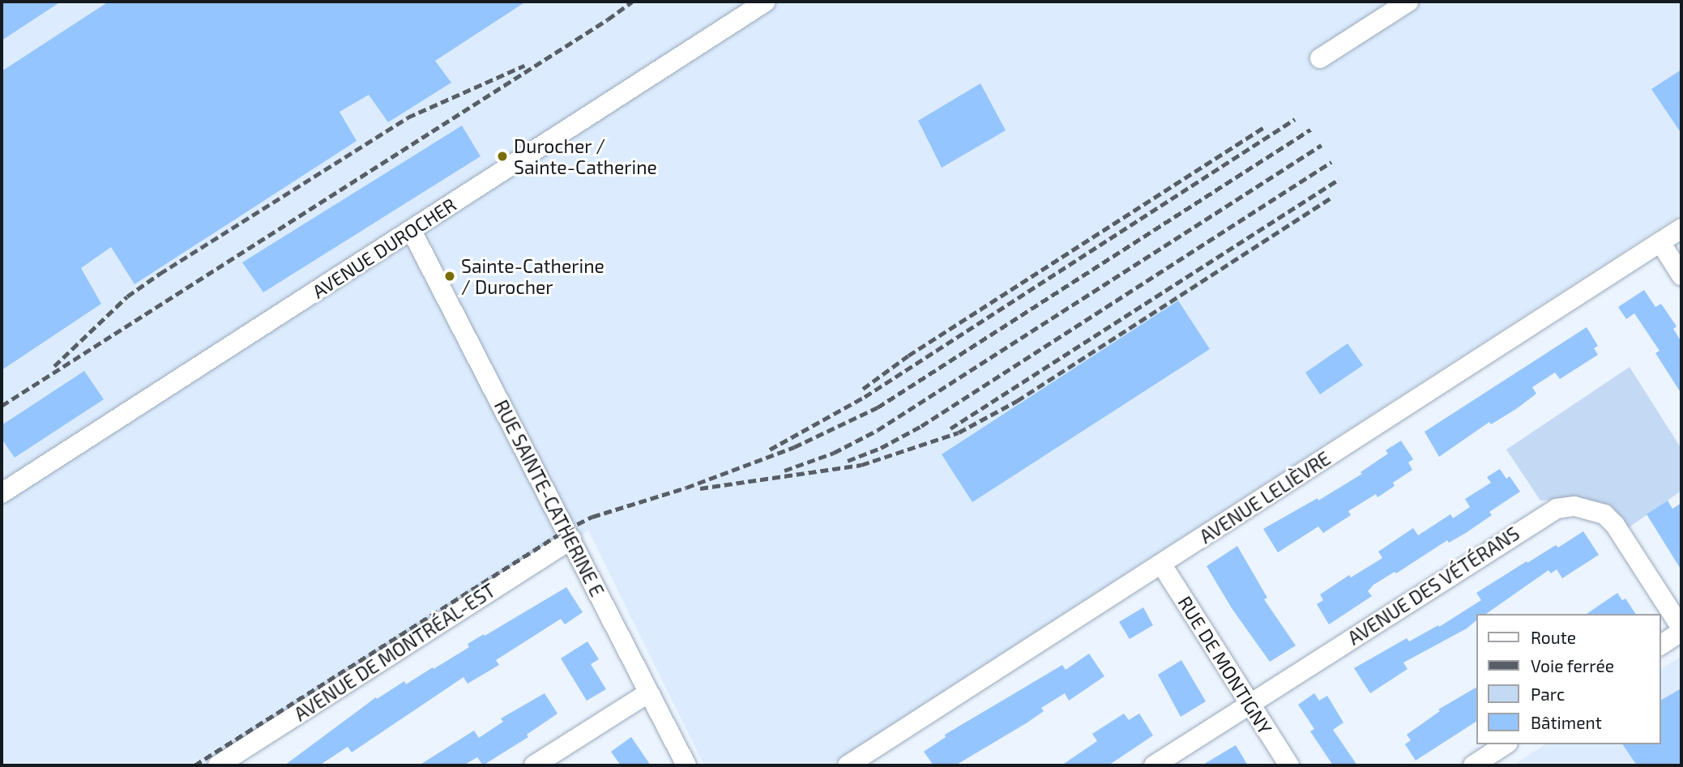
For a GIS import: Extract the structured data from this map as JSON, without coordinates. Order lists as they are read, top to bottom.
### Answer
{
  "streets": {
    "street": [
      "AVENUE DUROCHER",
      "AVENUE LELIÈVRE",
      "RUE SAINTE-CATHERINE E",
      "AVENUE DES VÉTÉRANS",
      "AVENUE DE MONTRÉAL-EST",
      "RUE DE MONTIGNY"
    ]
  },
  "crossings": [
    ["AVENUE DUROCHER", "RUE SAINTE-CATHERINE E"],
    ["AVENUE LELIÈVRE", "RUE DE MONTIGNY"],
    ["RUE SAINTE-CATHERINE E", "AVENUE DE MONTRÉAL-EST"],
    ["AVENUE DES VÉTÉRANS", "RUE DE MONTIGNY"]
  ],
  "places": ["Durocher / Sainte-Catherine", "Sainte-Catherine / Durocher"],
  "legend": [
    "Route",
    "Voie ferrée",
    "Parc",
    "Bâtiment"
  ]
}
